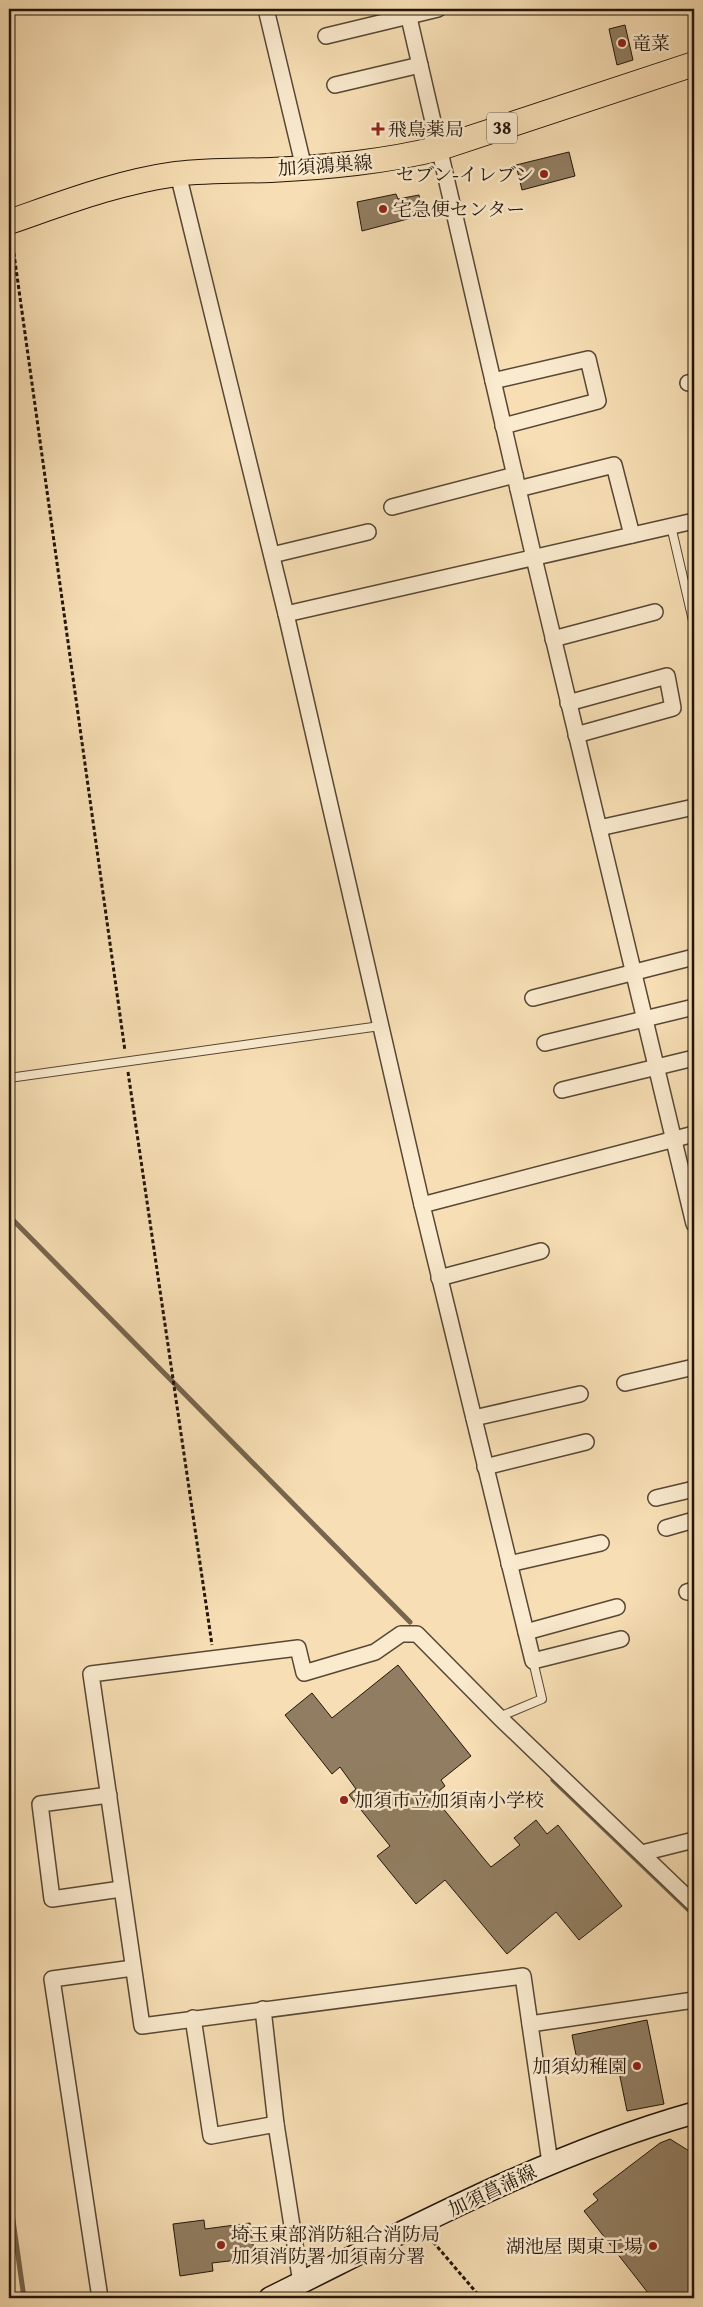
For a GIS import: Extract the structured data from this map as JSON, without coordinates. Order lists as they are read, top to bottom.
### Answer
{
  "streets": {
    "main road": ["38", "加須鴻巣線", "加須菖蒲線"]
  },
  "places": {
    "other": [
      "竜菜",
      "セブン-イレブン",
      "宅急便センター",
      "加須市立加須南小学校",
      "加須幼稚園",
      "埼玉東部消防組合消防局 加須消防署 加須南分署",
      "湖池屋 関東工場"
    ],
    "health": ["飛鳥薬局"]
  }
}
